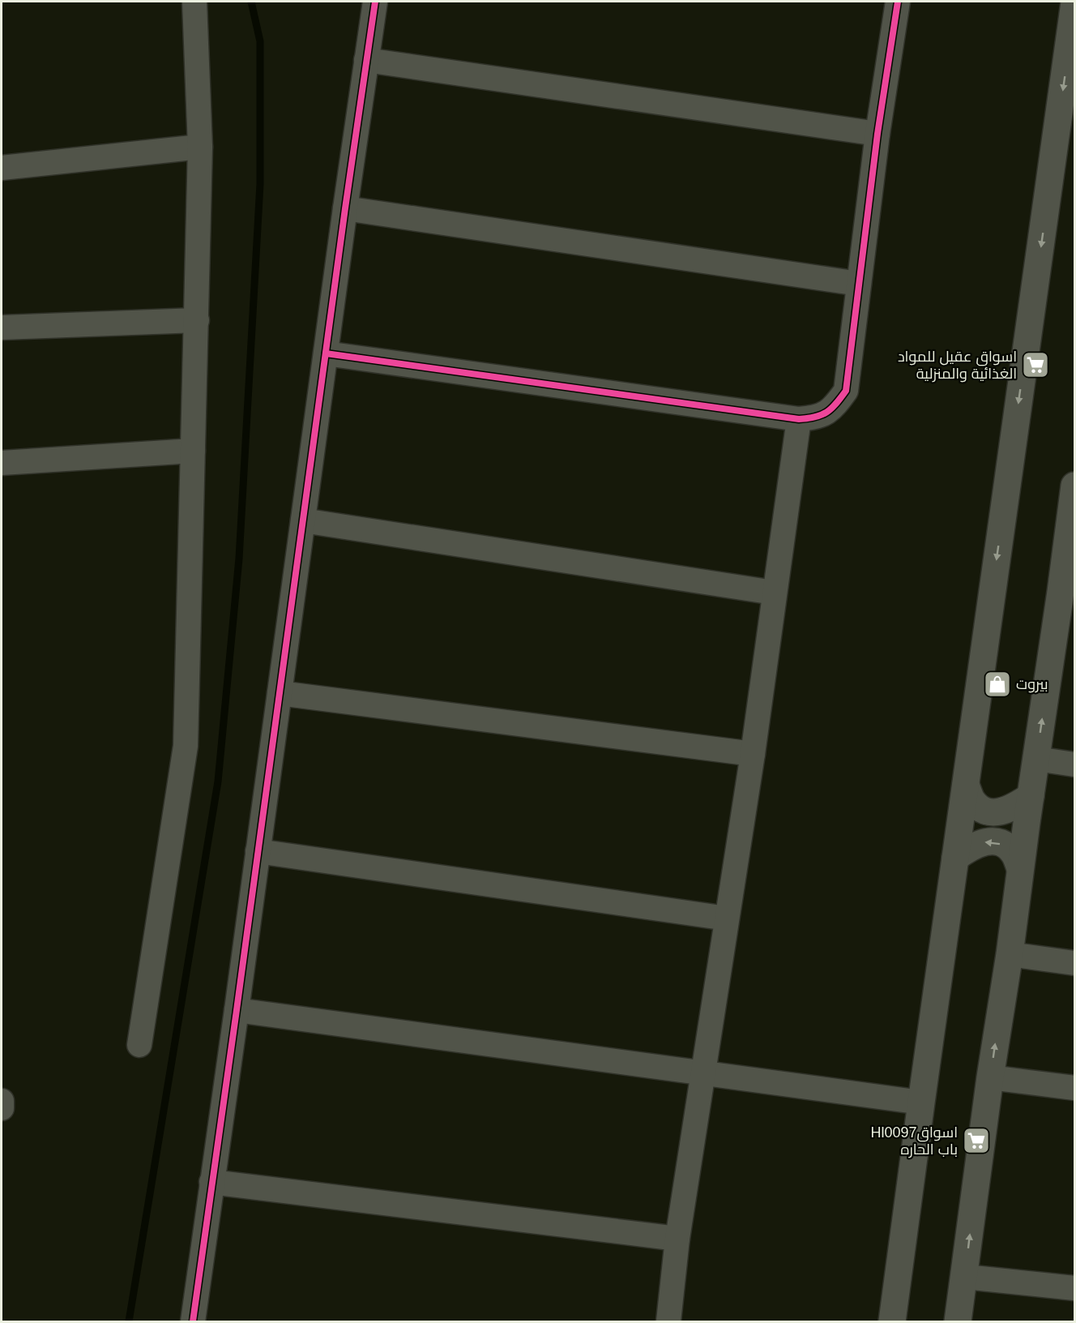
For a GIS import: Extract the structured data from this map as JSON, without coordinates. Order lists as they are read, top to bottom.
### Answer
{
  "places": {
    "supermarket": ["اسواق عقيل للمواد الغذائية والمنزلية", "Hl0097اسواق باب الحاره"],
    "shop": ["بيروت"]
  }
}
